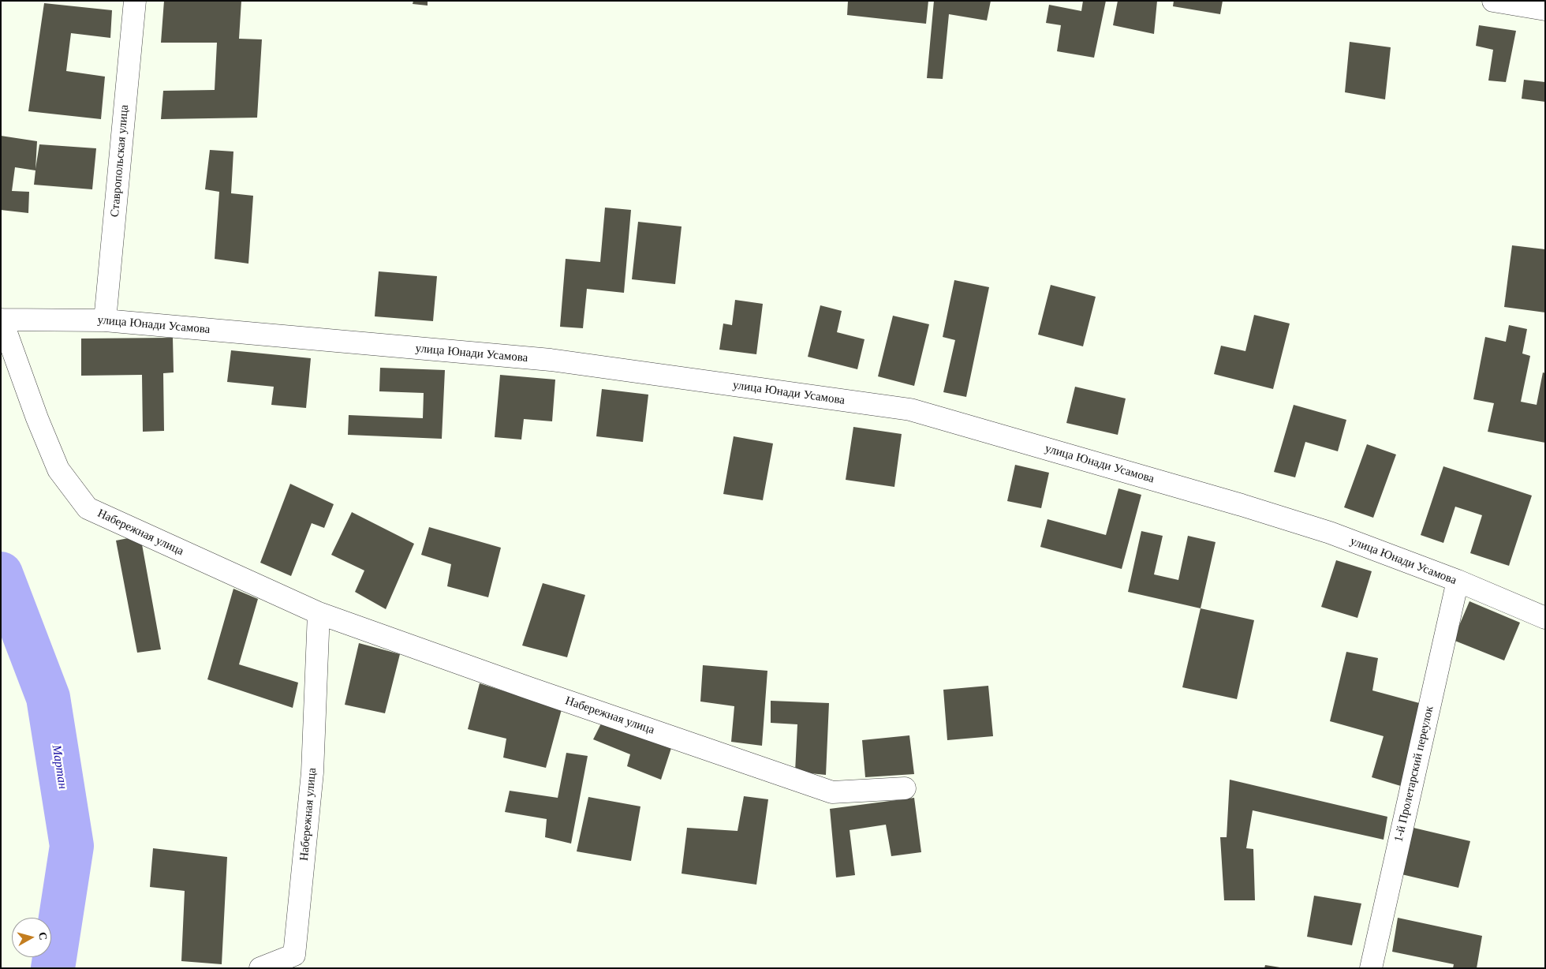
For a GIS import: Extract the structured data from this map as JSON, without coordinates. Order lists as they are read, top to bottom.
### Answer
{
  "streets": {
    "street": [
      "Ставропольская улица",
      "улица Юнади Усамова",
      "Набережная улица",
      "1-й Пролетарский переулок"
    ]
  },
  "crossings": [
    ["Ставропольская улица", "улица Юнади Усамова"],
    ["улица Юнади Усамова", "Набережная улица"],
    ["улица Юнади Усамова", "1-й Пролетарский переулок"]
  ],
  "water": ["Мартан"],
  "north": "right"
}
